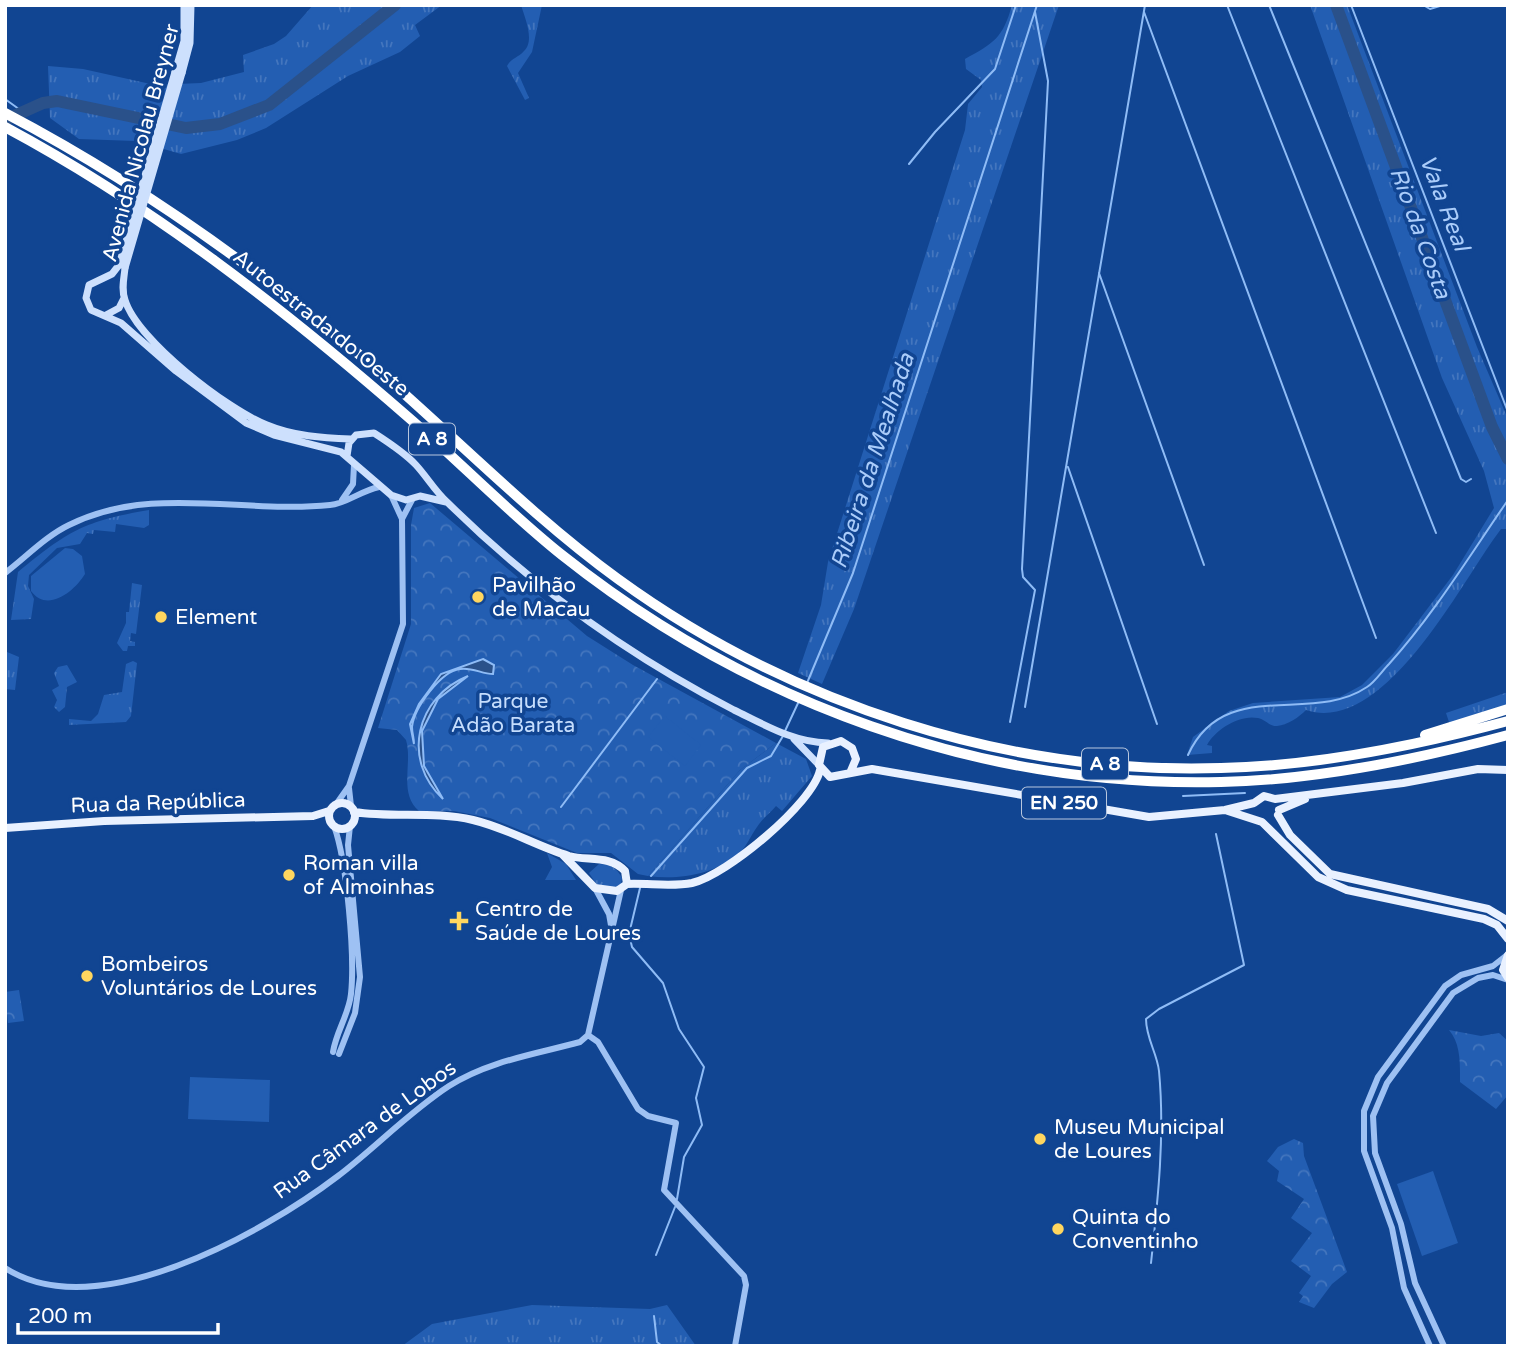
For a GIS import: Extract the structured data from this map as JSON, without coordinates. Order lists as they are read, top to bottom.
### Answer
{
  "streets": {
    "highway": ["Autoestrada do Oeste", "A 8"],
    "main road": ["Avenida Nicolau Breyner", "Rua da República", "EN 250"],
    "street": ["Rua Câmara de Lobos"]
  },
  "water": ["Vala Real", "Rio da Costa", "Ribeira da Mealhada"],
  "parks": ["Parque Adão Barata"],
  "places": {
    "other": [
      "Pavilhão de Macau",
      "Element",
      "Roman villa of Almoinhas",
      "Bombeiros Voluntários de Loures",
      "Museu Municipal de Loures",
      "Quinta do Conventinho"
    ],
    "health": ["Centro de Saúde de Loures"]
  },
  "scale_bar": "200 m"
}
